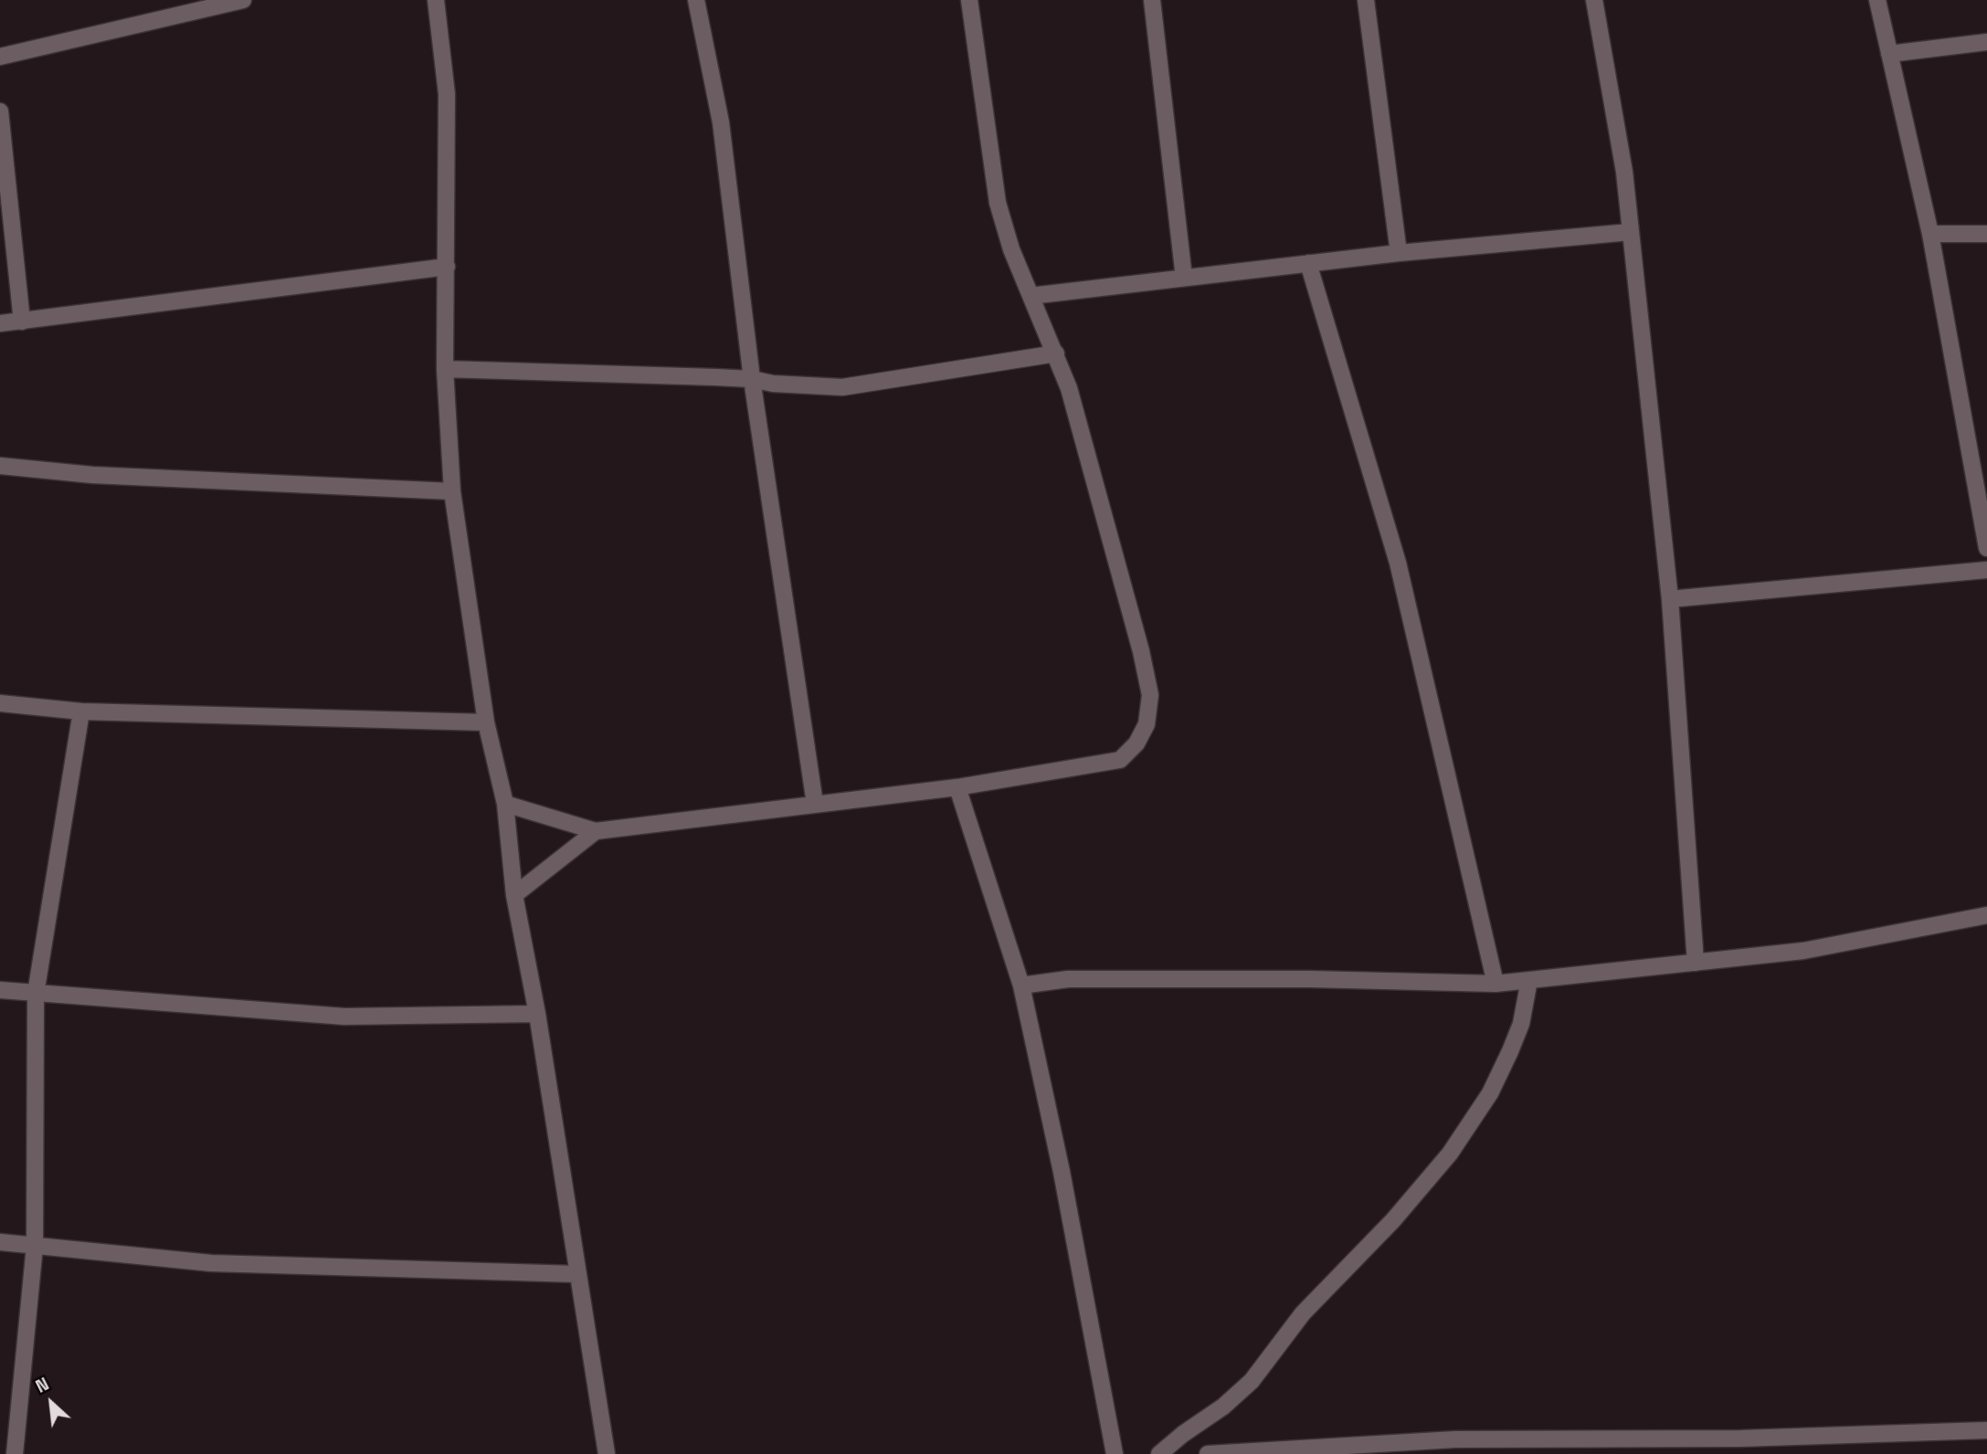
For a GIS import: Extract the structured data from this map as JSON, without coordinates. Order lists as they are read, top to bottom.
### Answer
{
  "north": "top left"
}
